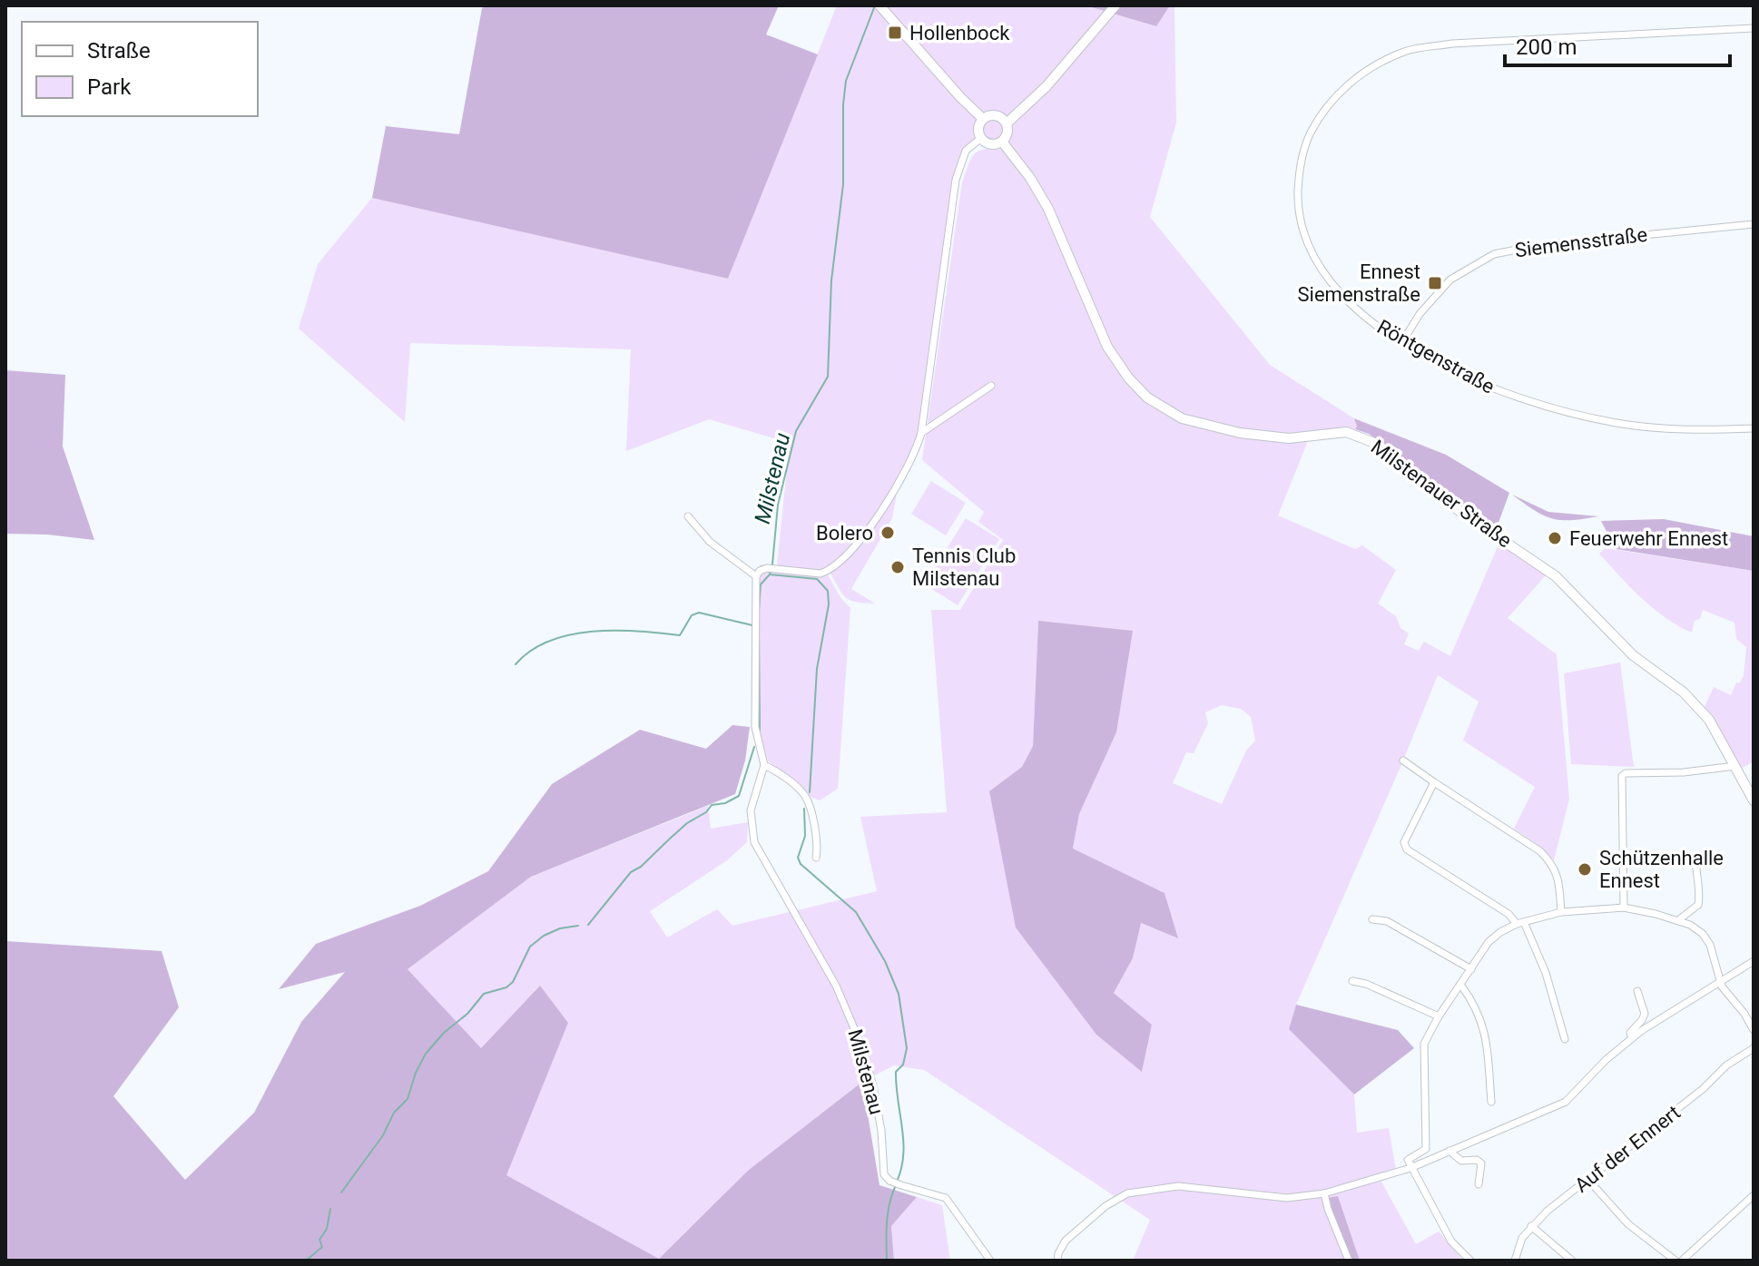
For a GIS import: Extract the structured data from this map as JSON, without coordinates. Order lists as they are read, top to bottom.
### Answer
{
  "streets": {
    "street": [
      "Siemensstraße",
      "Röntgenstraße",
      "Milstenauer Straße",
      "Milstenau",
      "Auf der Ennert"
    ]
  },
  "crossings": [
    ["Siemensstraße", "Röntgenstraße"]
  ],
  "water": ["Milstenau"],
  "places": {
    "transit": ["Hollenbock", "Ennest Siemenstraße"],
    "other": [
      "Bolero",
      "Feuerwehr Ennest",
      "Tennis Club Milstenau",
      "Schützenhalle Ennest"
    ]
  },
  "legend": ["Straße", "Park"],
  "scale_bar": "200 m"
}
